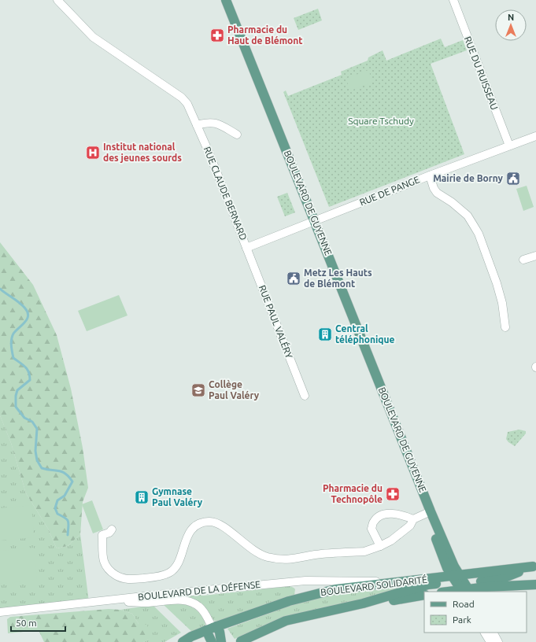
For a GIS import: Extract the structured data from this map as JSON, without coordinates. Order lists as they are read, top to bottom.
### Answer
{
  "streets": {
    "main road": ["BOULEVARD DE GUYENNE", "BOULEVARD SOLIDARITÉ"],
    "street": [
      "RUE DU RUISSEAU",
      "RUE DE PANGE",
      "RUE CLAUDE BERNARD",
      "RUE PAUL VALÉRY",
      "BOULEVARD DE LA DÉFENSE"
    ]
  },
  "crossings": [
    ["RUE DU RUISSEAU", "RUE DE PANGE"],
    ["RUE DE PANGE", "RUE CLAUDE BERNARD"],
    ["RUE DE PANGE", "BOULEVARD DE GUYENNE"],
    ["RUE CLAUDE BERNARD", "BOULEVARD DE GUYENNE"],
    ["RUE CLAUDE BERNARD", "RUE PAUL VALÉRY"],
    ["BOULEVARD DE GUYENNE", "BOULEVARD SOLIDARITÉ"],
    ["BOULEVARD SOLIDARITÉ", "BOULEVARD DE LA DÉFENSE"]
  ],
  "parks": ["Square Tschudy"],
  "places": {
    "pharmacy": ["Pharmacie du Haut de Blémont", "Pharmacie du Technopôle"],
    "hospital": ["Institut national des jeunes sourds"],
    "public building": ["Mairie de Borny", "Metz Les Hauts de Blémont"],
    "building": ["Central téléphonique", "Gymnase Paul Valéry"],
    "school or university": ["Collège Paul Valéry"]
  },
  "legend": ["Road", "Park"],
  "scale_bar": "50 m",
  "north": "top"
}
